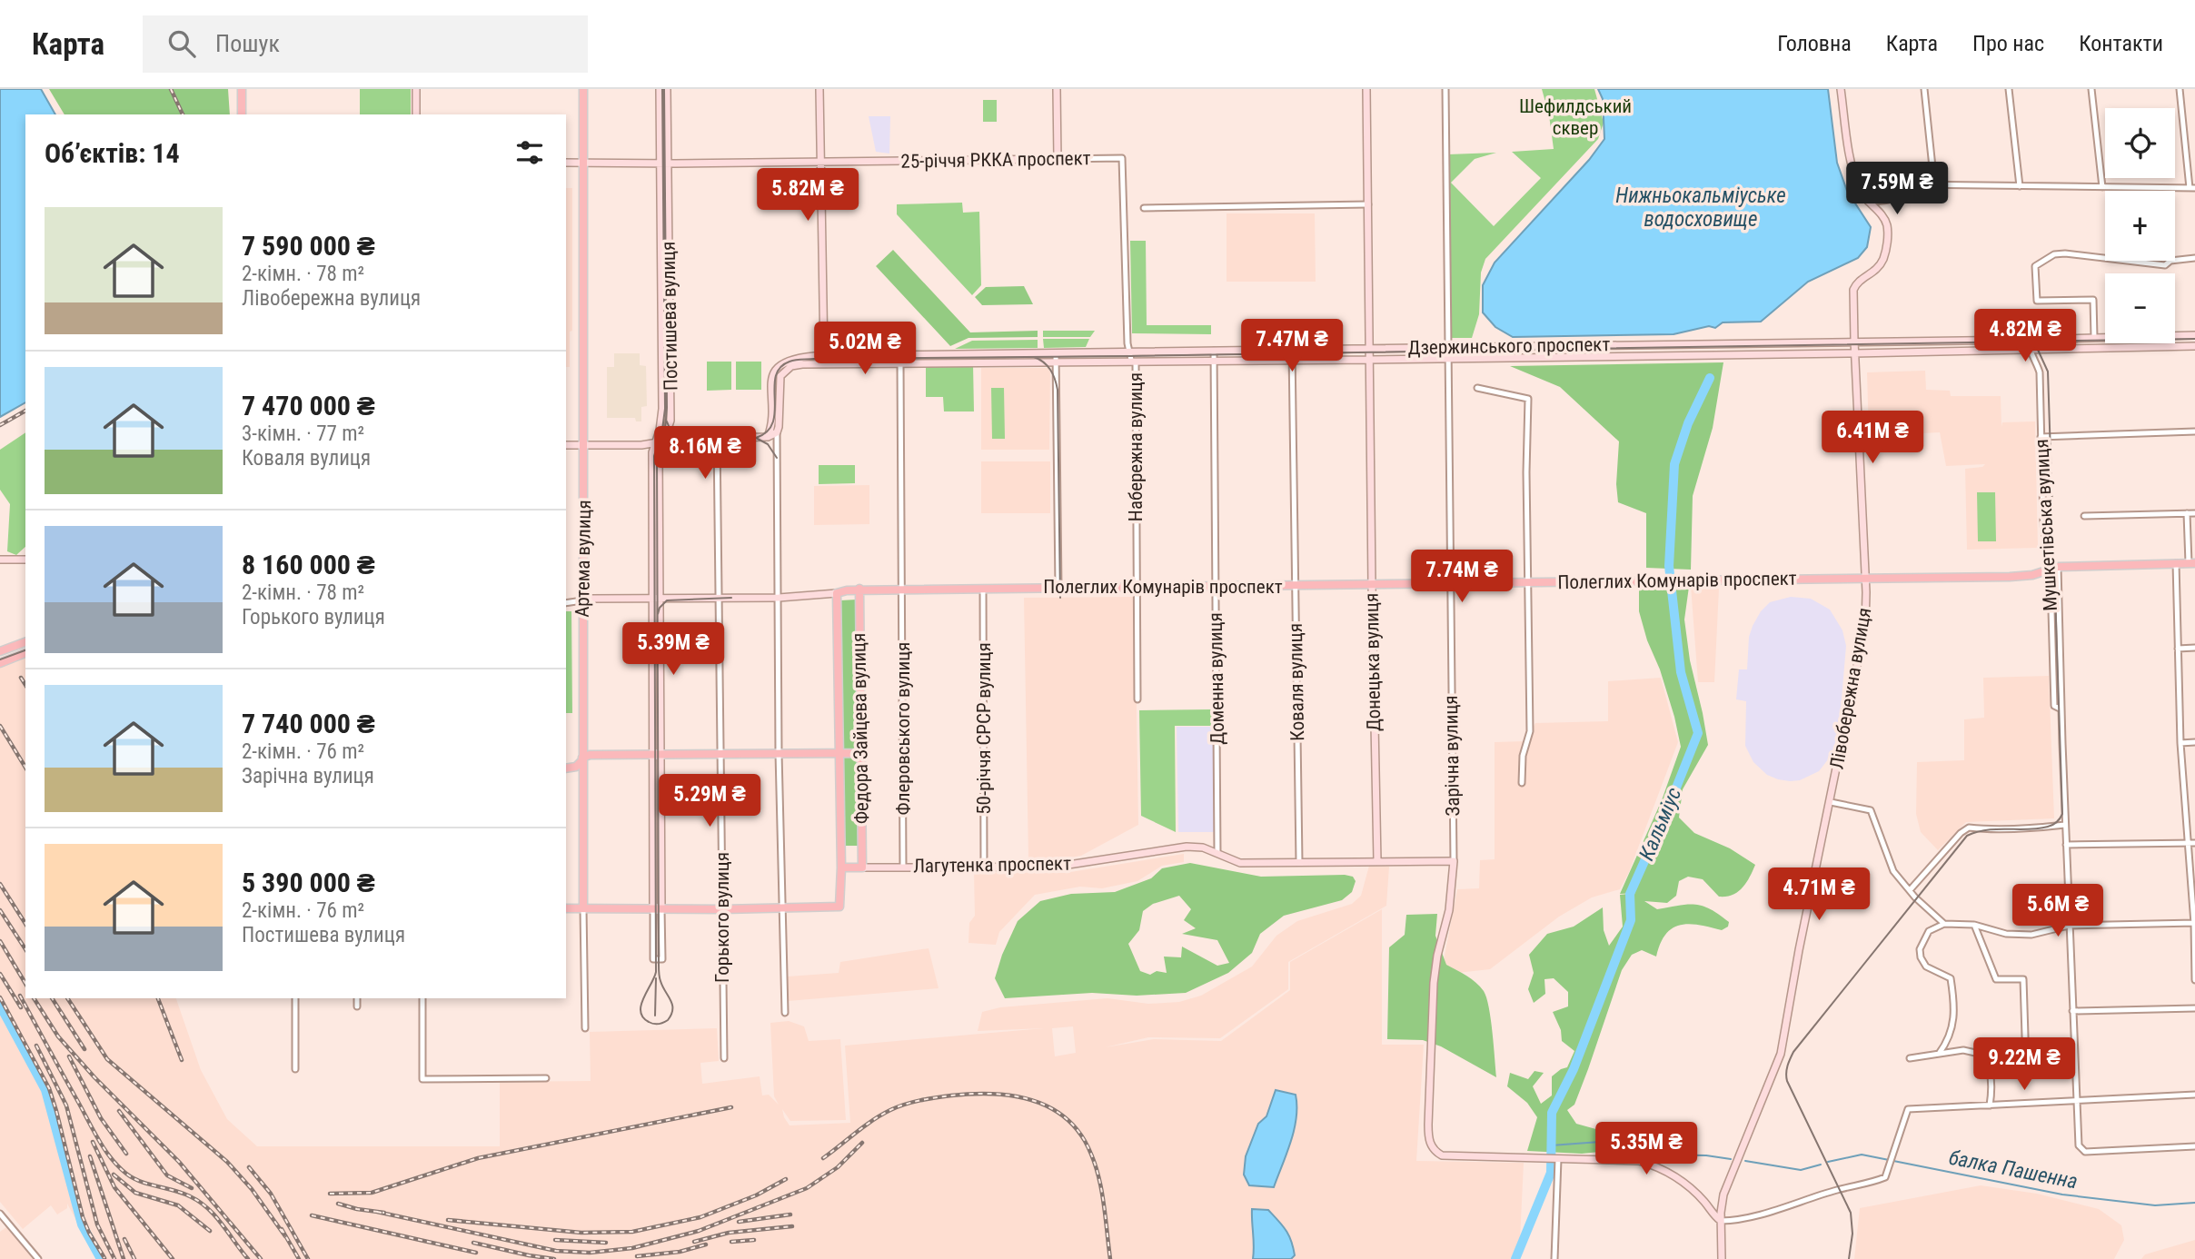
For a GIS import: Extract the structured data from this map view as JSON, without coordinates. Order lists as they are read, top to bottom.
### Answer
{
  "streets": {
    "main road": [
      "Артема вулиця",
      "Полеглих Комунарів проспект",
      "Федора Зайцева вулиця",
      "Лагутенка проспект"
    ],
    "street": [
      "25-річчя РККА проспект",
      "Постишева вулиця",
      "Дзержинського проспект",
      "Набережна вулиця",
      "Мушкетівська вулиця",
      "Донецька вулиця",
      "Доменна вулиця",
      "Коваля вулиця",
      "Лівобережна вулиця",
      "Флеровського вулиця",
      "50-річчя СРСР вулиця",
      "Зарічна вулиця",
      "Горького вулиця"
    ]
  },
  "crossings": [
    ["25-річчя РККА проспект", "Постишева вулиця"],
    ["25-річчя РККА проспект", "Набережна вулиця"],
    ["25-річчя РККА проспект", "Артема вулиця"],
    ["Дзержинського проспект", "Набережна вулиця"],
    ["Дзержинського проспект", "Мушкетівська вулиця"],
    ["Дзержинського проспект", "Донецька вулиця"],
    ["Дзержинського проспект", "Доменна вулиця"],
    ["Дзержинського проспект", "Коваля вулиця"],
    ["Дзержинського проспект", "Лівобережна вулиця"],
    ["Дзержинського проспект", "Зарічна вулиця"],
    ["Набережна вулиця", "Полеглих Комунарів проспект"],
    ["Мушкетівська вулиця", "Полеглих Комунарів проспект"],
    ["Полеглих Комунарів проспект", "Донецька вулиця"],
    ["Полеглих Комунарів проспект", "Доменна вулиця"],
    ["Полеглих Комунарів проспект", "Коваля вулиця"],
    ["Полеглих Комунарів проспект", "Лівобережна вулиця"],
    ["Полеглих Комунарів проспект", "Федора Зайцева вулиця"],
    ["Полеглих Комунарів проспект", "Флеровського вулиця"],
    ["Полеглих Комунарів проспект", "50-річчя СРСР вулиця"],
    ["Полеглих Комунарів проспект", "Зарічна вулиця"],
    ["Полеглих Комунарів проспект", "Горького вулиця"],
    ["Донецька вулиця", "Лагутенка проспект"],
    ["Доменна вулиця", "Лагутенка проспект"],
    ["Коваля вулиця", "Лагутенка проспект"],
    ["Федора Зайцева вулиця", "Лагутенка проспект"],
    ["Флеровського вулиця", "Лагутенка проспект"],
    ["50-річчя СРСР вулиця", "Лагутенка проспект"],
    ["Зарічна вулиця", "Лагутенка проспект"]
  ],
  "water": ["Нижньокальміуське водосховище", "Кальміус", "балка Пашенна"],
  "parks": ["Шефилдський сквер"],
  "page": {
    "header": "Карта",
    "search": "Пошук",
    "nav": [
      "Головна",
      "Карта",
      "Про нас",
      "Контакти"
    ],
    "map_buttons": ["+", "−"],
    "heading": "Об’єктів: 14",
    "price": [
      "7.59M ₴",
      "5.82M ₴",
      "4.82M ₴",
      "7.47M ₴",
      "5.02M ₴",
      "6.41M ₴",
      "8.16M ₴",
      "7.74M ₴",
      "5.39M ₴",
      "5.29M ₴",
      "4.71M ₴",
      "5.6M ₴",
      "9.22M ₴",
      "5.35M ₴"
    ],
    "list": [
      {
        "name": "7 590 000 ₴",
        "note": "2-кімн. · 78 m² · Лівобережна вулиця"
      },
      {
        "name": "7 470 000 ₴",
        "note": "3-кімн. · 77 m² · Коваля вулиця"
      },
      {
        "name": "8 160 000 ₴",
        "note": "2-кімн. · 78 m² · Горького вулиця"
      },
      {
        "name": "7 740 000 ₴",
        "note": "2-кімн. · 76 m² · Зарічна вулиця"
      },
      {
        "name": "5 390 000 ₴",
        "note": "2-кімн. · 76 m² · Постишева вулиця"
      }
    ]
  }
}
